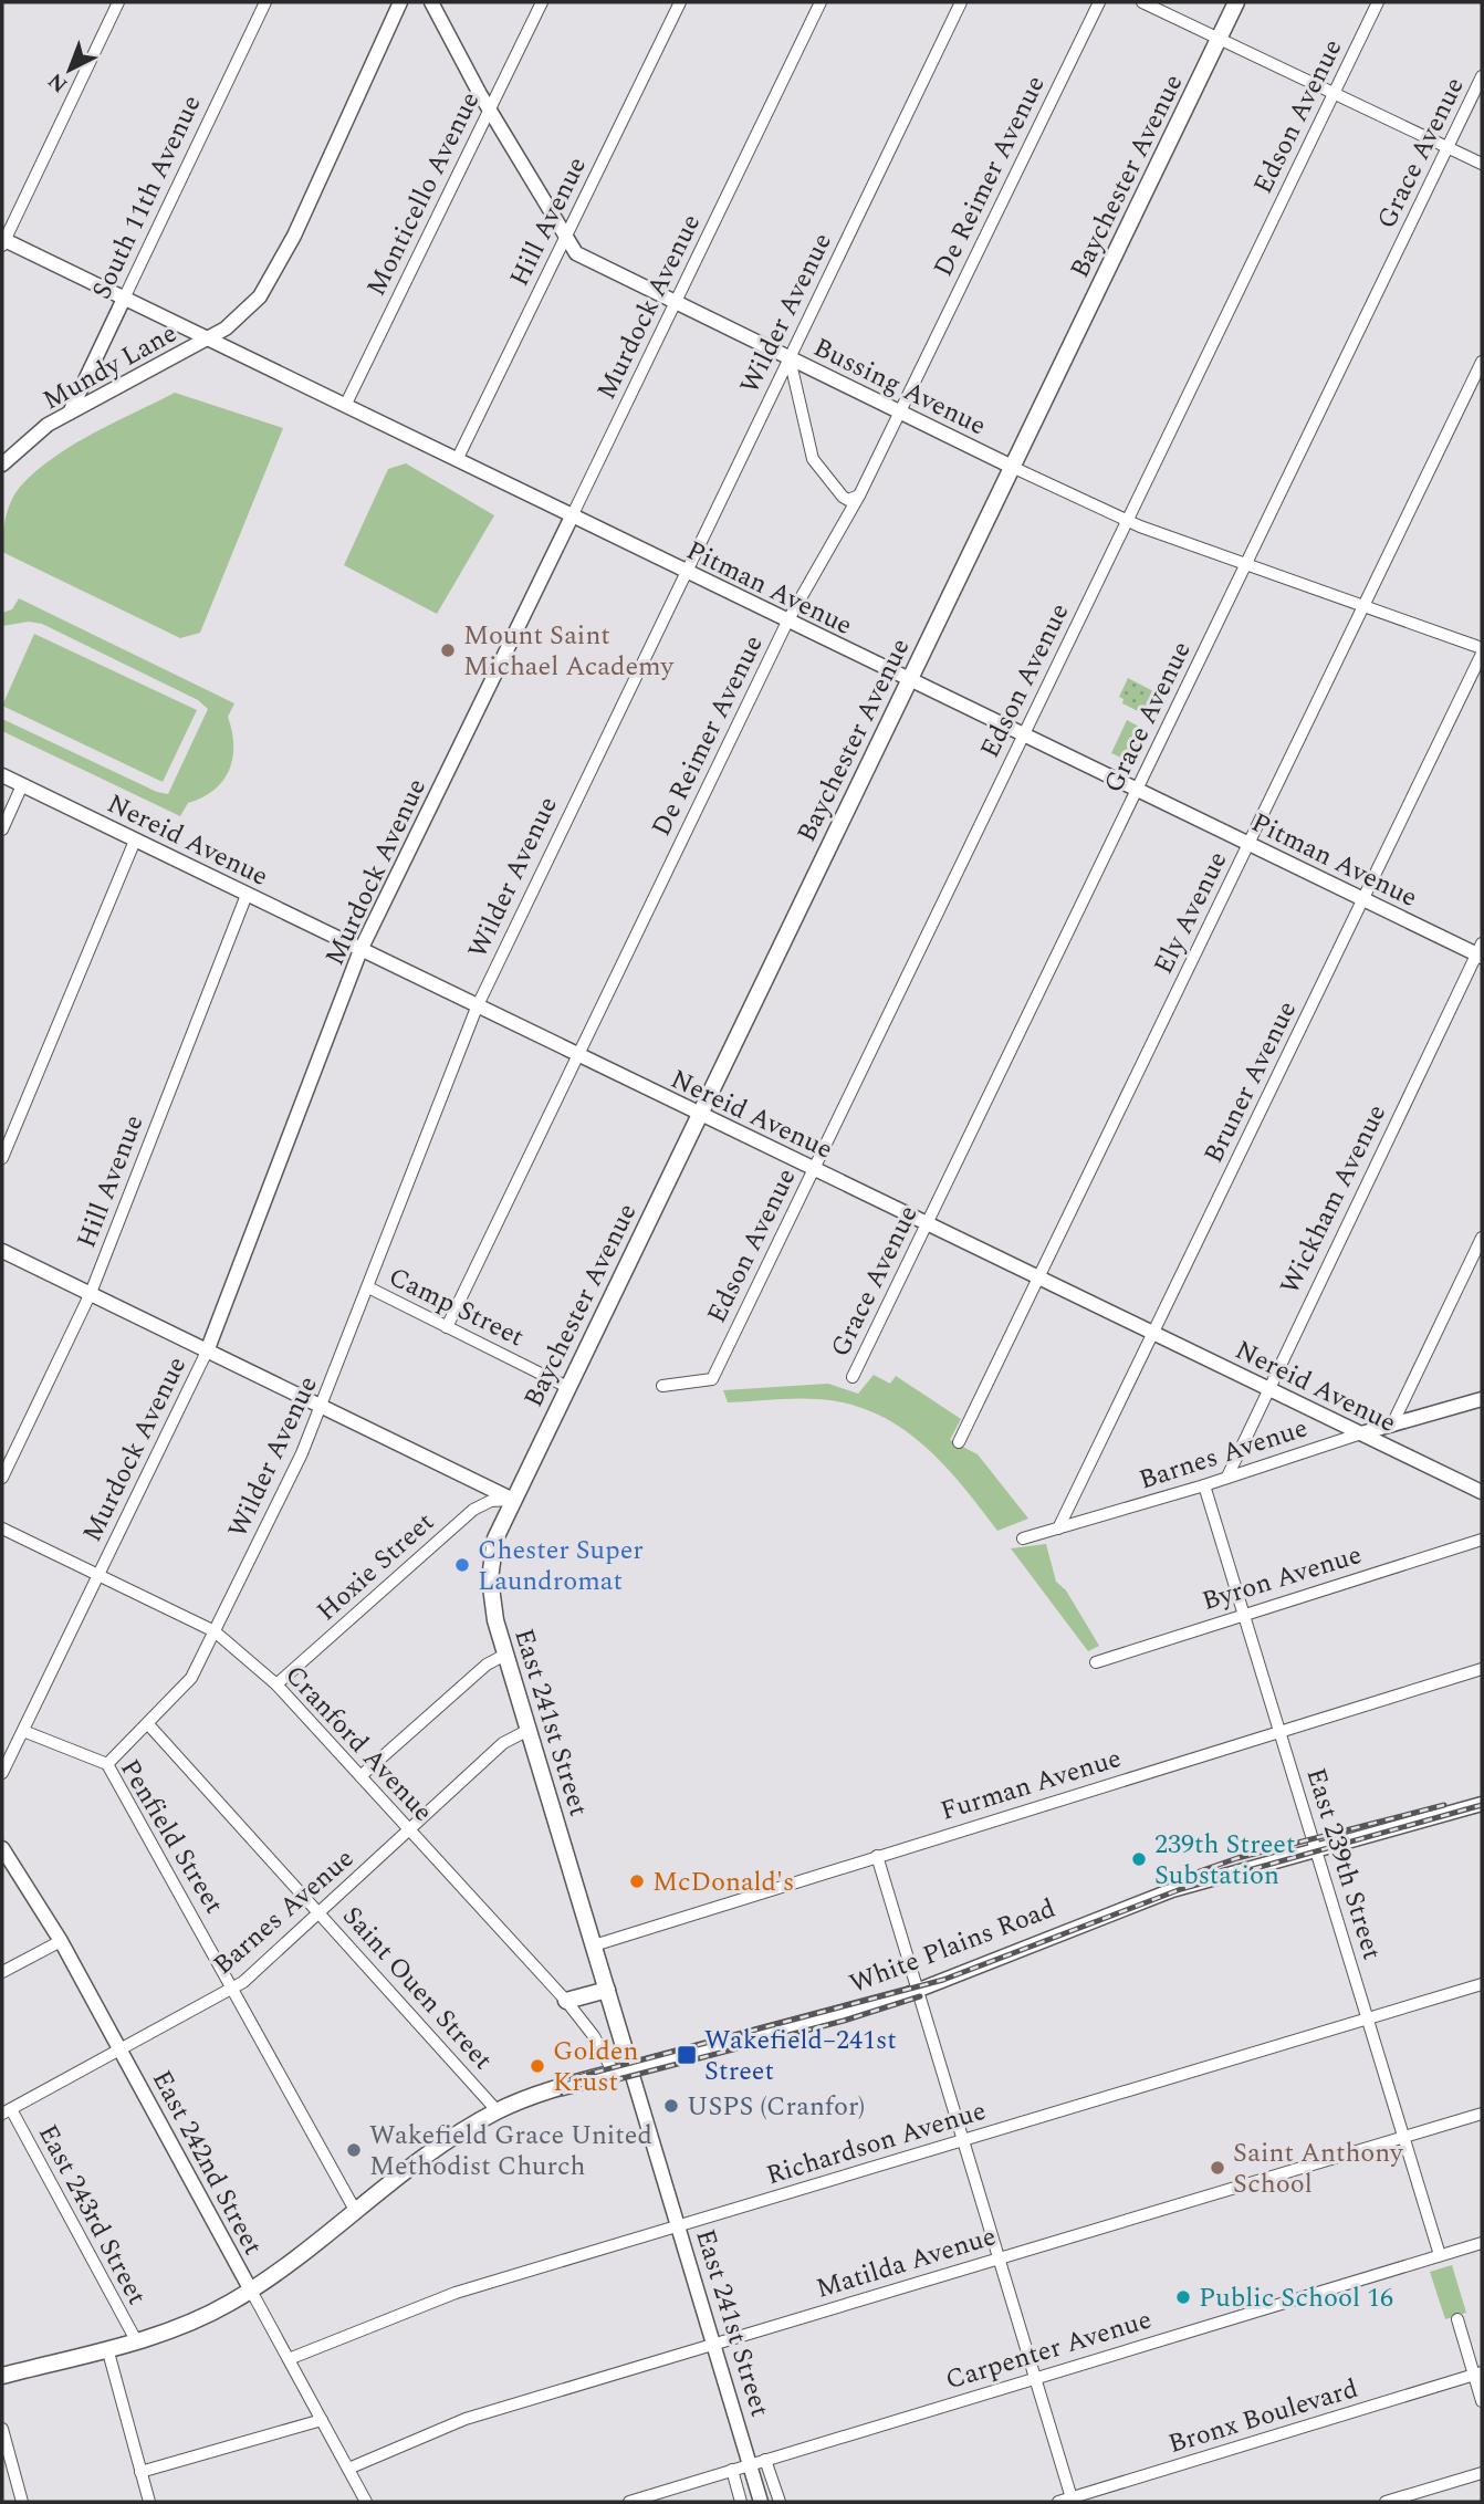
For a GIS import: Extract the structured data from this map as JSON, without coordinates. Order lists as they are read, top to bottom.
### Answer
{
  "streets": {
    "main road": ["Baychester Avenue", "East 241st Street", "White Plains Road"],
    "street": [
      "Edson Avenue",
      "Grace Avenue",
      "De Reimer Avenue",
      "Monticello Avenue",
      "South 11th Avenue",
      "Hill Avenue",
      "Murdock Avenue",
      "Wilder Avenue",
      "Mundy Lane",
      "Bussing Avenue",
      "Pitman Avenue",
      "Nereid Avenue",
      "Ely Avenue",
      "Bruner Avenue",
      "Wickham Avenue",
      "Camp Street",
      "Barnes Avenue",
      "Hoxie Street",
      "Byron Avenue",
      "Cranford Avenue",
      "Furman Avenue",
      "Penfield Street",
      "East 239th Street",
      "Saint Ouen Street",
      "Richardson Avenue",
      "East 242nd Street",
      "East 243rd Street",
      "Matilda Avenue",
      "Carpenter Avenue",
      "Bronx Boulevard"
    ]
  },
  "crossings": [
    ["Edson Avenue", "Bussing Avenue"],
    ["Edson Avenue", "Pitman Avenue"],
    ["Edson Avenue", "Nereid Avenue"],
    ["Grace Avenue", "Bussing Avenue"],
    ["Grace Avenue", "Pitman Avenue"],
    ["Grace Avenue", "Nereid Avenue"],
    ["De Reimer Avenue", "Bussing Avenue"],
    ["De Reimer Avenue", "Pitman Avenue"],
    ["De Reimer Avenue", "Nereid Avenue"],
    ["De Reimer Avenue", "Camp Street"],
    ["Baychester Avenue", "Bussing Avenue"],
    ["Baychester Avenue", "Pitman Avenue"],
    ["Baychester Avenue", "Nereid Avenue"],
    ["Baychester Avenue", "Camp Street"],
    ["Baychester Avenue", "Hoxie Street"],
    ["Baychester Avenue", "East 241st Street"],
    ["Monticello Avenue", "Bussing Avenue"],
    ["Monticello Avenue", "Pitman Avenue"],
    ["South 11th Avenue", "Mundy Lane"],
    ["South 11th Avenue", "Pitman Avenue"],
    ["Hill Avenue", "Bussing Avenue"],
    ["Hill Avenue", "Pitman Avenue"],
    ["Hill Avenue", "Nereid Avenue"],
    ["Murdock Avenue", "Bussing Avenue"],
    ["Murdock Avenue", "Pitman Avenue"],
    ["Murdock Avenue", "Nereid Avenue"],
    ["Murdock Avenue", "Cranford Avenue"],
    ["Murdock Avenue", "Penfield Street"],
    ["Wilder Avenue", "Bussing Avenue"],
    ["Wilder Avenue", "Pitman Avenue"],
    ["Wilder Avenue", "Nereid Avenue"],
    ["Wilder Avenue", "Camp Street"],
    ["Wilder Avenue", "Cranford Avenue"],
    ["Wilder Avenue", "Penfield Street"],
    ["Wilder Avenue", "Saint Ouen Street"],
    ["Mundy Lane", "Pitman Avenue"],
    ["Bussing Avenue", "Ely Avenue"],
    ["Pitman Avenue", "Ely Avenue"],
    ["Pitman Avenue", "Bruner Avenue"],
    ["Pitman Avenue", "Wickham Avenue"],
    ["Nereid Avenue", "Ely Avenue"],
    ["Nereid Avenue", "Bruner Avenue"],
    ["Nereid Avenue", "Wickham Avenue"],
    ["Nereid Avenue", "Barnes Avenue"],
    ["Bruner Avenue", "Barnes Avenue"],
    ["Wickham Avenue", "Barnes Avenue"],
    ["Barnes Avenue", "East 241st Street"],
    ["Barnes Avenue", "Cranford Avenue"],
    ["Barnes Avenue", "Penfield Street"],
    ["Barnes Avenue", "East 239th Street"],
    ["Barnes Avenue", "Saint Ouen Street"],
    ["Barnes Avenue", "East 242nd Street"],
    ["Barnes Avenue", "East 243rd Street"],
    ["Hoxie Street", "East 241st Street"],
    ["Hoxie Street", "Cranford Avenue"],
    ["Byron Avenue", "East 239th Street"],
    ["East 241st Street", "Furman Avenue"],
    ["East 241st Street", "White Plains Road"],
    ["East 241st Street", "Richardson Avenue"],
    ["East 241st Street", "Matilda Avenue"],
    ["East 241st Street", "Carpenter Avenue"],
    ["Cranford Avenue", "White Plains Road"],
    ["Furman Avenue", "East 239th Street"],
    ["Penfield Street", "White Plains Road"],
    ["East 239th Street", "White Plains Road"],
    ["East 239th Street", "Richardson Avenue"],
    ["East 239th Street", "Matilda Avenue"],
    ["East 239th Street", "Carpenter Avenue"],
    ["White Plains Road", "Saint Ouen Street"],
    ["White Plains Road", "East 242nd Street"],
    ["White Plains Road", "East 243rd Street"],
    ["Richardson Avenue", "East 242nd Street"],
    ["East 242nd Street", "Matilda Avenue"]
  ],
  "places": {
    "other": [
      "Mount Saint Michael Academy",
      "Chester Super Laundromat",
      "239th Street Substation",
      "McDonald's",
      "Golden Krust",
      "USPS (Cranfor)",
      "Wakefield Grace United Methodist Church",
      "Saint Anthony School",
      "Public School 16"
    ],
    "transit": ["Wakefield–241st Street"]
  },
  "north": "bottom left"
}
